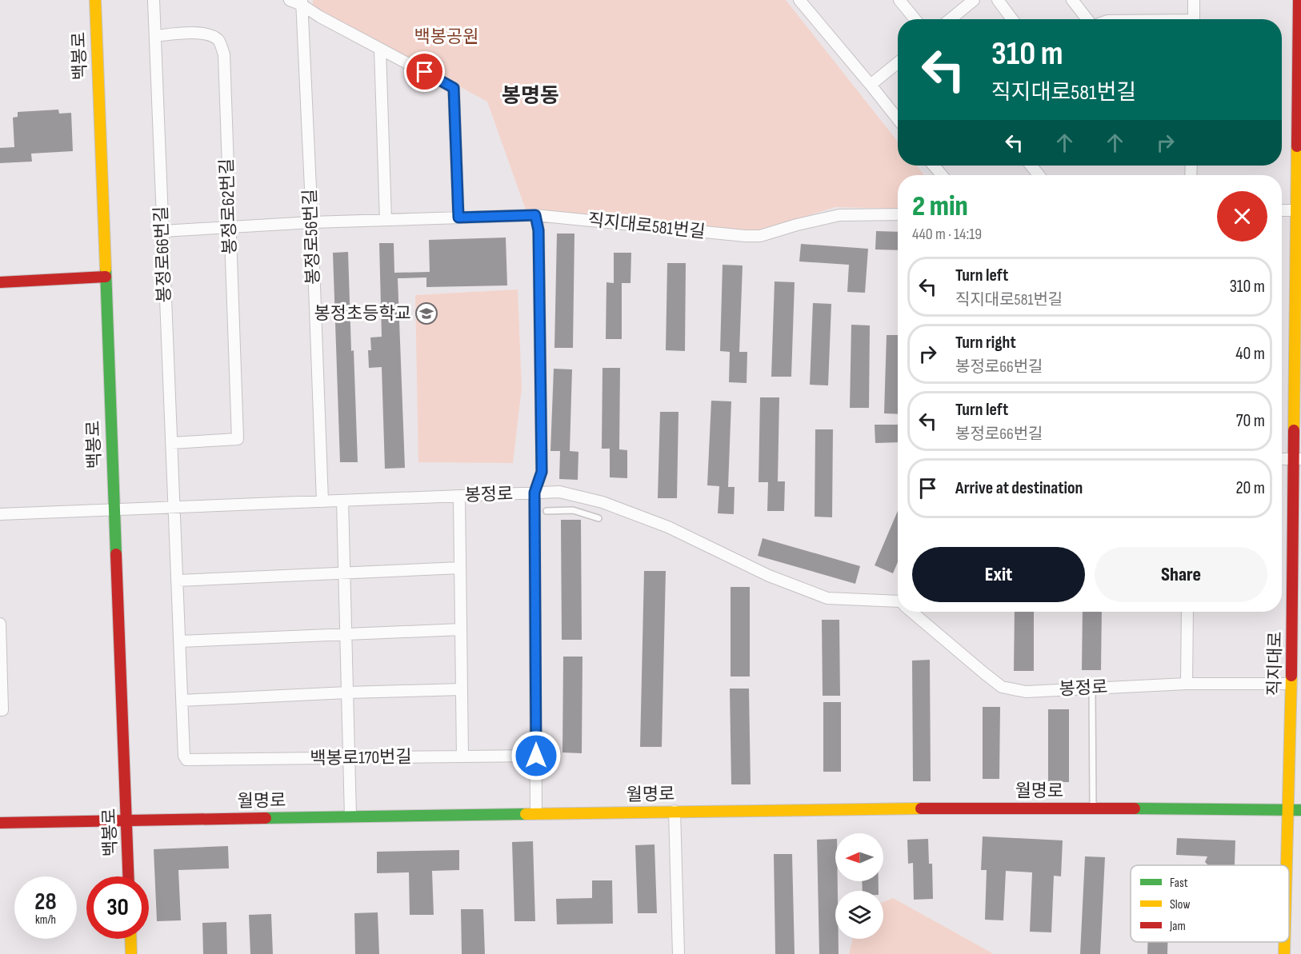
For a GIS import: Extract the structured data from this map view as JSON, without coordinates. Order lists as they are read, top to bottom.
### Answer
{
  "streets": {
    "street": [
      "백봉로",
      "봉정로62번길",
      "직지대로581번길",
      "봉정로56번길",
      "봉정로66번길",
      "봉정로",
      "직지대로",
      "백봉로170번길",
      "월명로"
    ]
  },
  "crossings": [
    ["백봉로", "봉정로"],
    ["백봉로", "월명로"],
    ["봉정로62번길", "직지대로581번길"],
    ["봉정로62번길", "봉정로66번길"],
    ["직지대로581번길", "봉정로56번길"],
    ["직지대로581번길", "봉정로66번길"],
    ["봉정로56번길", "봉정로"],
    ["봉정로66번길", "봉정로"],
    ["봉정로66번길", "백봉로170번길"],
    ["봉정로", "직지대로"],
    ["직지대로", "월명로"]
  ],
  "districts": ["봉명동"],
  "parks": ["백봉공원"],
  "places": {
    "school or university": ["봉정초등학교"]
  },
  "legend": ["Fast", "Slow", "Jam"],
  "north": "left",
  "page": {
    "turn": ["310 m", "직지대로581번길"],
    "heading": ["2 min", "440 m · 14:19"],
    "list": [
      {
        "name": "Turn left",
        "note": "직지대로581번길",
        "value": "310 m"
      },
      {
        "name": "Turn right",
        "note": "봉정로66번길",
        "value": "40 m"
      },
      {
        "name": "Turn left",
        "note": "봉정로66번길",
        "value": "70 m"
      },
      {
        "name": "Arrive at destination",
        "value": "20 m"
      }
    ],
    "buttons": ["Exit", "Share"],
    "speed": "28 km/h",
    "limit": "30"
  }
}
